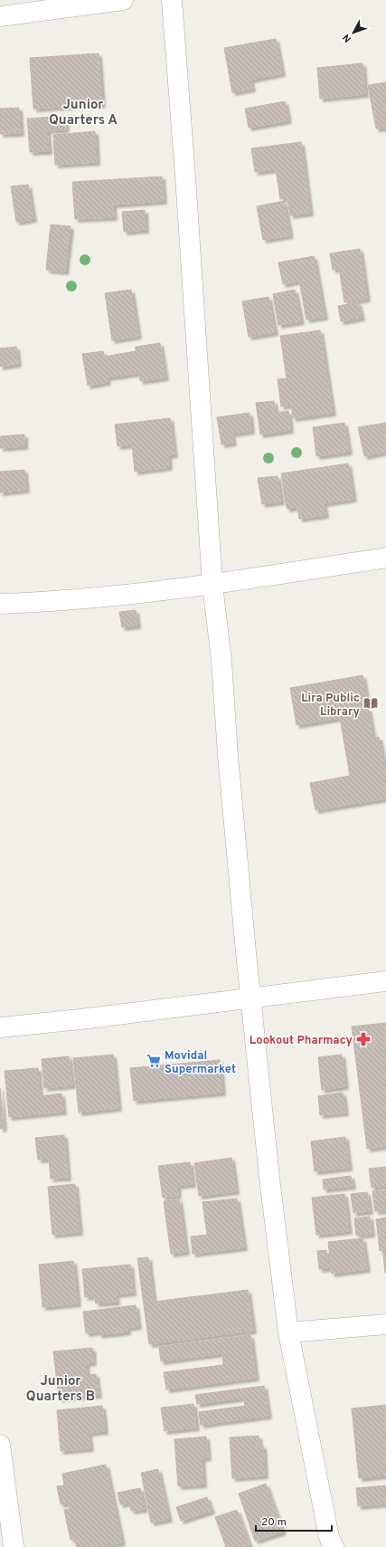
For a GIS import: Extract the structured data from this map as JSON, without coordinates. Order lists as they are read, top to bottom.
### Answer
{
  "districts": ["Junior Quarters A", "Junior Quarters B"],
  "places": {
    "library": ["Lira Public Library"],
    "pharmacy": ["Lookout Pharmacy"],
    "supermarket": ["Movidal Supermarket"]
  },
  "scale_bar": "20 m",
  "north": "bottom left"
}
